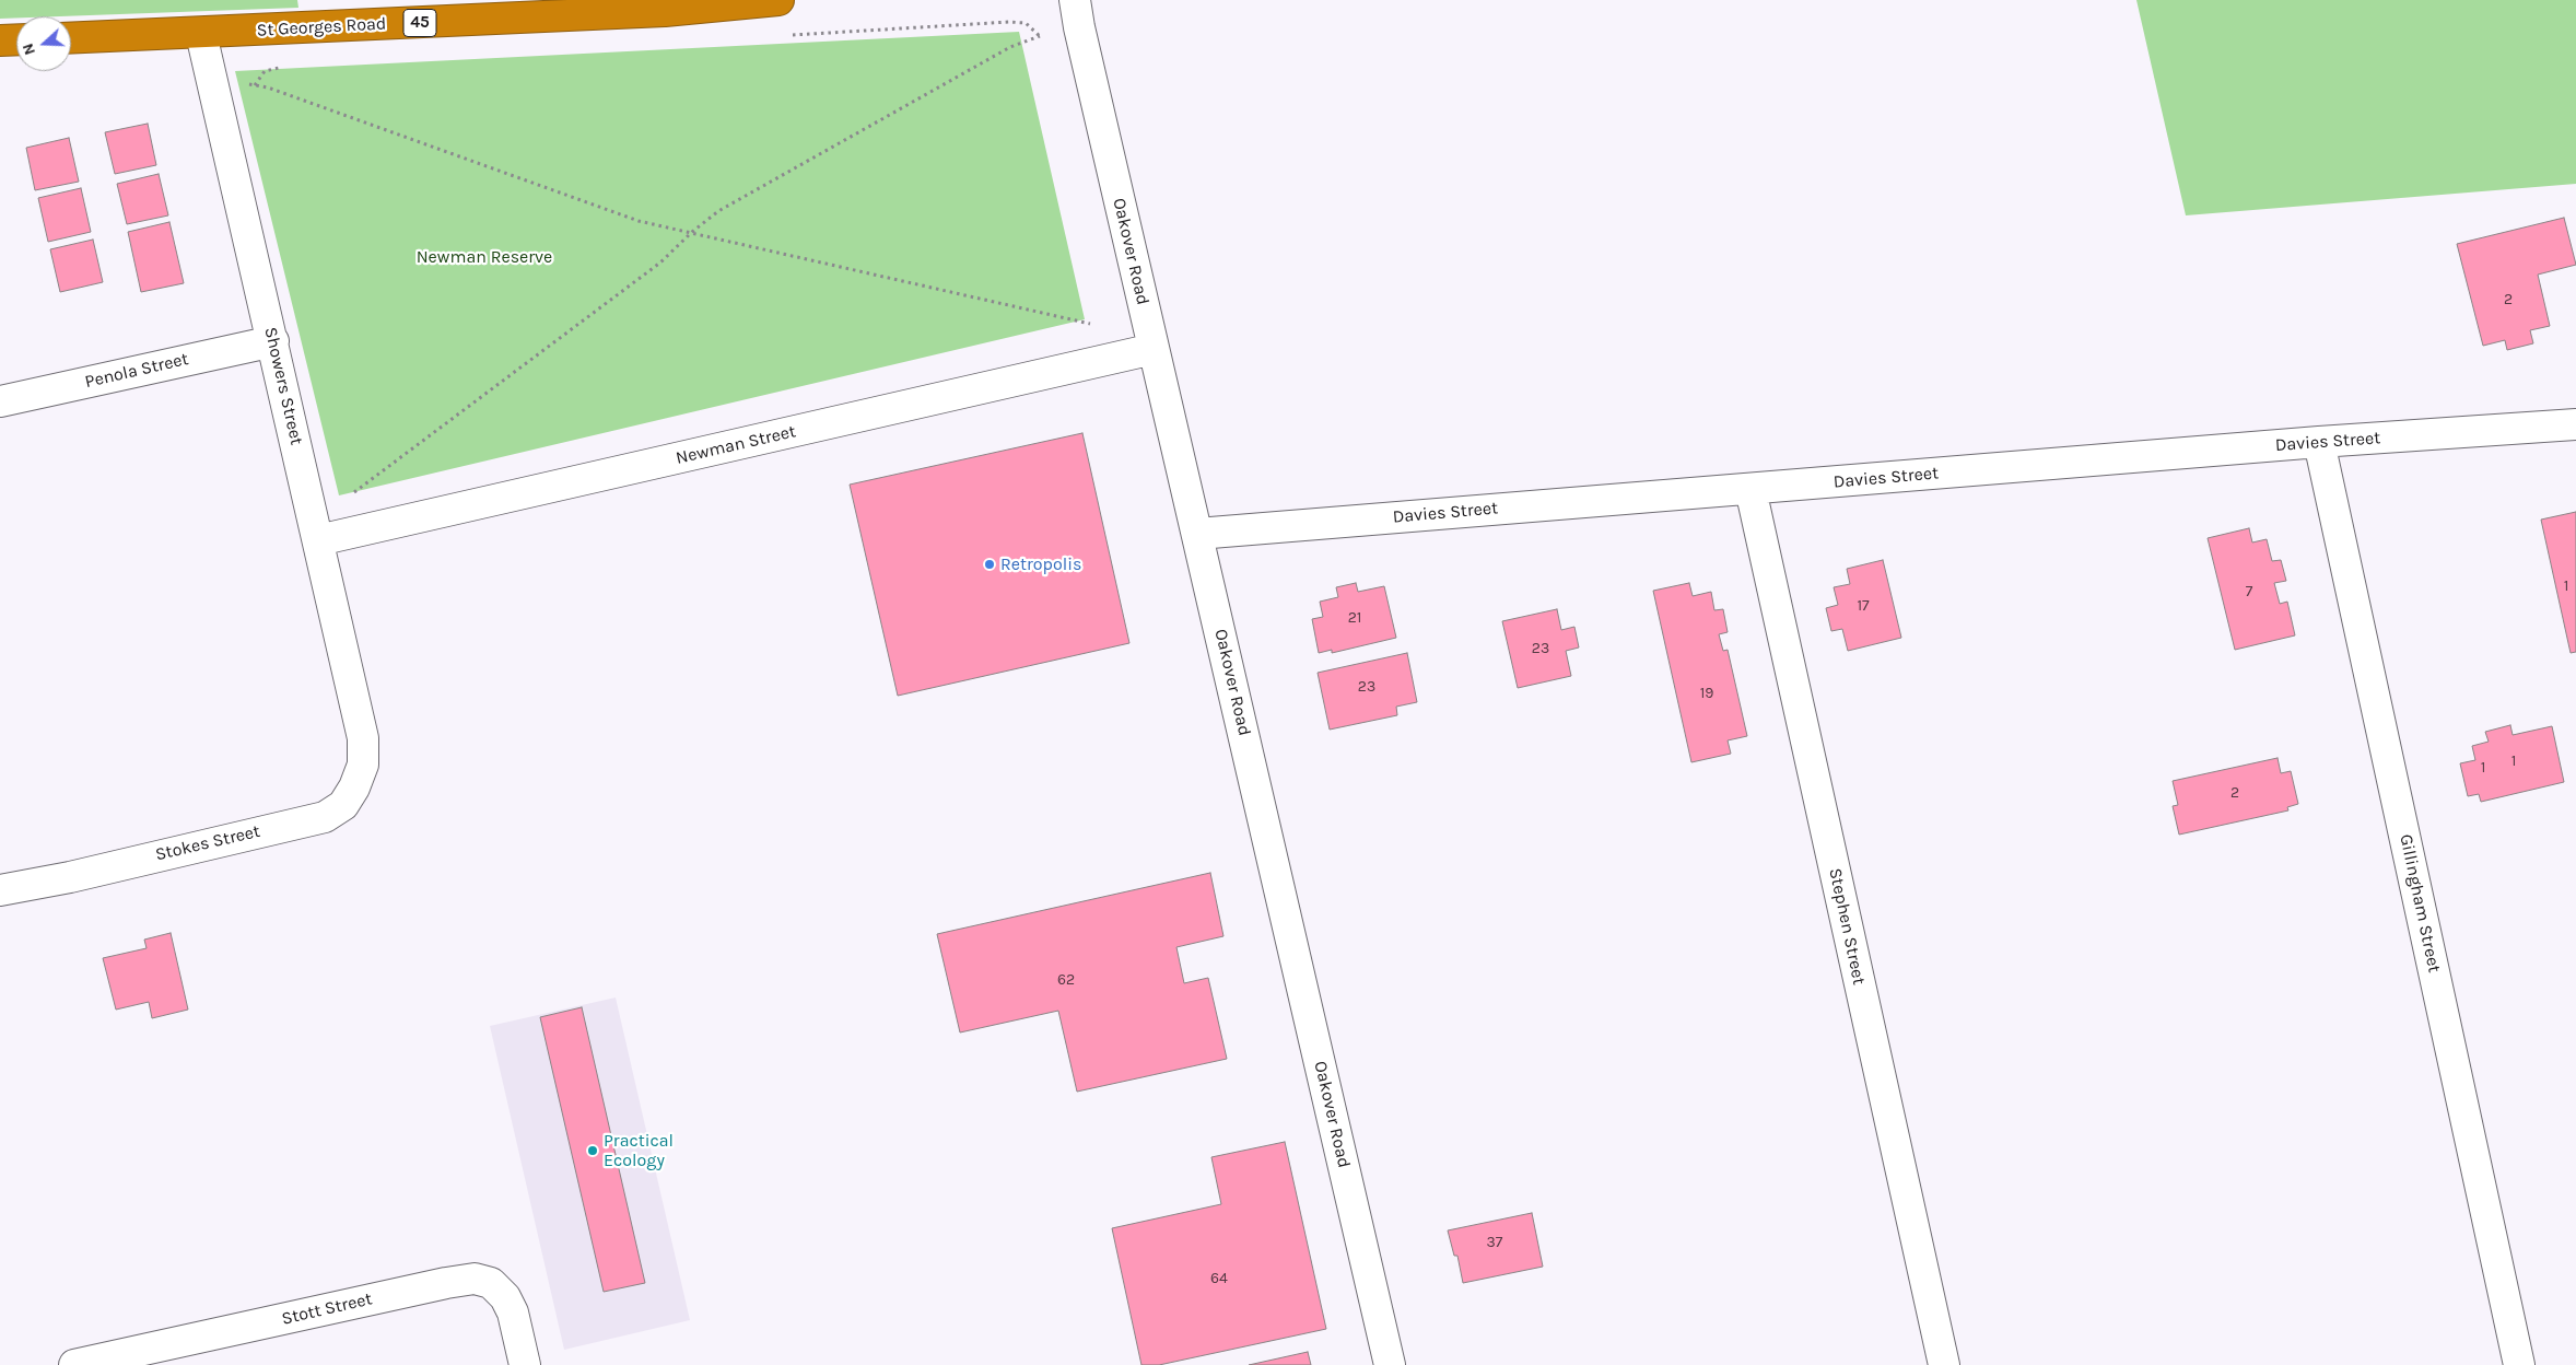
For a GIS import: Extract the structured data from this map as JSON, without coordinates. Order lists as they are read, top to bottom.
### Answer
{
  "streets": {
    "highway": ["45", "St Georges Road"],
    "street": [
      "Oakover Road",
      "Penola Street",
      "Showers Street",
      "Davies Street",
      "Newman Street",
      "Stokes Street",
      "Gillingham Street",
      "Stephen Street",
      "Stott Street"
    ]
  },
  "crossings": [
    ["St Georges Road", "Showers Street"],
    ["Oakover Road", "Davies Street"],
    ["Oakover Road", "Newman Street"],
    ["Penola Street", "Showers Street"],
    ["Showers Street", "Newman Street"],
    ["Showers Street", "Stokes Street"],
    ["Davies Street", "Gillingham Street"],
    ["Davies Street", "Stephen Street"]
  ],
  "parks": ["Newman Reserve"],
  "places": ["Retropolis", "Practical Ecology"],
  "house_numbers": [
    "2",
    "1",
    "7",
    "17",
    "21",
    "23",
    "23",
    "19",
    "1",
    "1",
    "2",
    "62",
    "37",
    "64"
  ],
  "north": "left"
}
